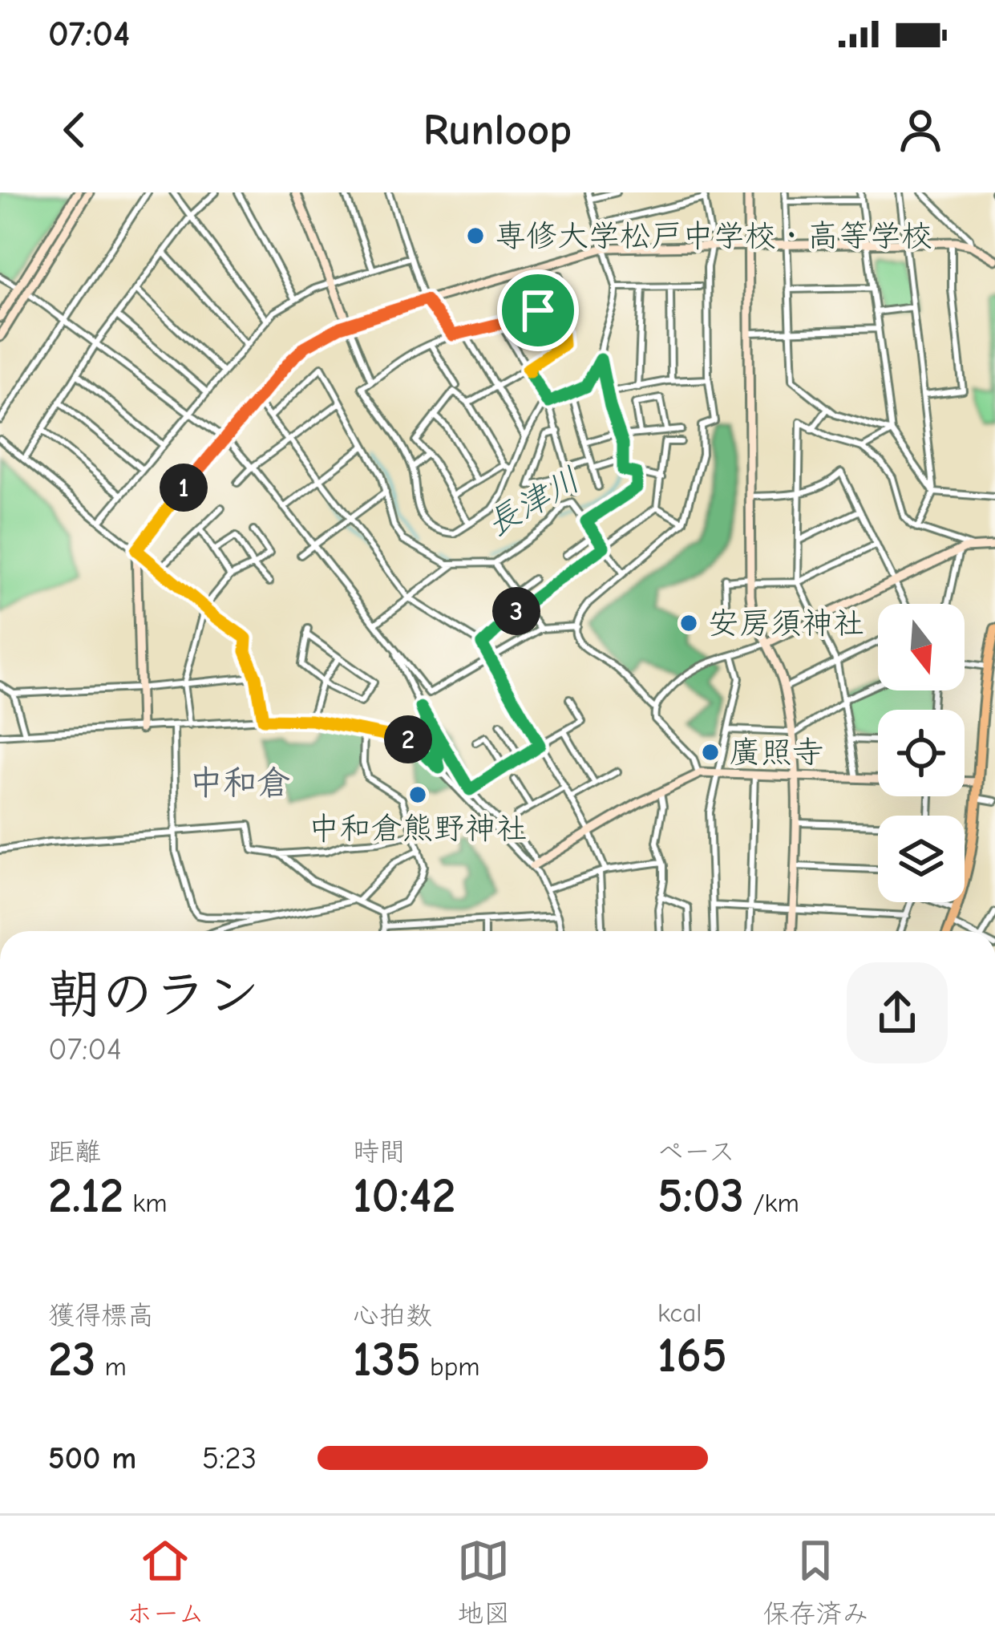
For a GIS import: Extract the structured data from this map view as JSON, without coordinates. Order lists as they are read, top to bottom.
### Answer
{
  "districts": ["中和倉"],
  "water": ["長津川"],
  "places": [
    "専修大学松戸中学校・高等学校",
    "安房須神社",
    "廣照寺",
    "中和倉熊野神社"
  ],
  "north": "bottom",
  "page": {
    "status": "07:04",
    "header": "Runloop",
    "pins": ["1", "3", "2"],
    "heading": ["朝のラン", "07:04"],
    "stats": [
      ["距離", "2.12 km"],
      ["時間", "10:42"],
      ["ペース", "5:03 /km"],
      ["獲得標高", "23 m"],
      ["心拍数", "135 bpm"],
      ["kcal", "165"]
    ],
    "list": [
      {
        "name": "500 m",
        "note": "5:23"
      }
    ],
    "tabs": ["ホーム", "地図", "保存済み"]
  }
}
